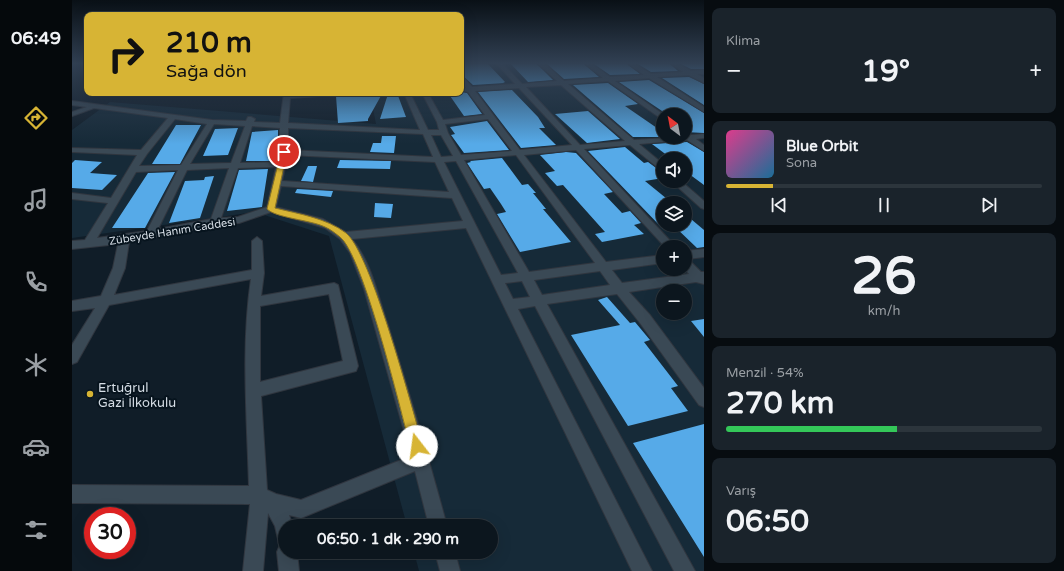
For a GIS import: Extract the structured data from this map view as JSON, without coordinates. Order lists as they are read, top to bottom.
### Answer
{
  "streets": {
    "street": ["Zübeyde Hanım Caddesi"]
  },
  "places": ["Ertuğrul Gazi İlkokulu"],
  "north": "top left",
  "page": {
    "tabs": "06:49",
    "tile": [
      "Klima",
      ["26", "km/h"],
      ["Menzil · 54%", "270 km"],
      ["Varış", "06:50"]
    ],
    "turn": ["210 m", "Sağa dön"],
    "heat": ["−", "19°", "+"],
    "map_buttons": ["+", "−"],
    "song": ["Blue Orbit", "Sona"],
    "limit": "30",
    "trip": "06:50 · 1 dk · 290 m"
  }
}
